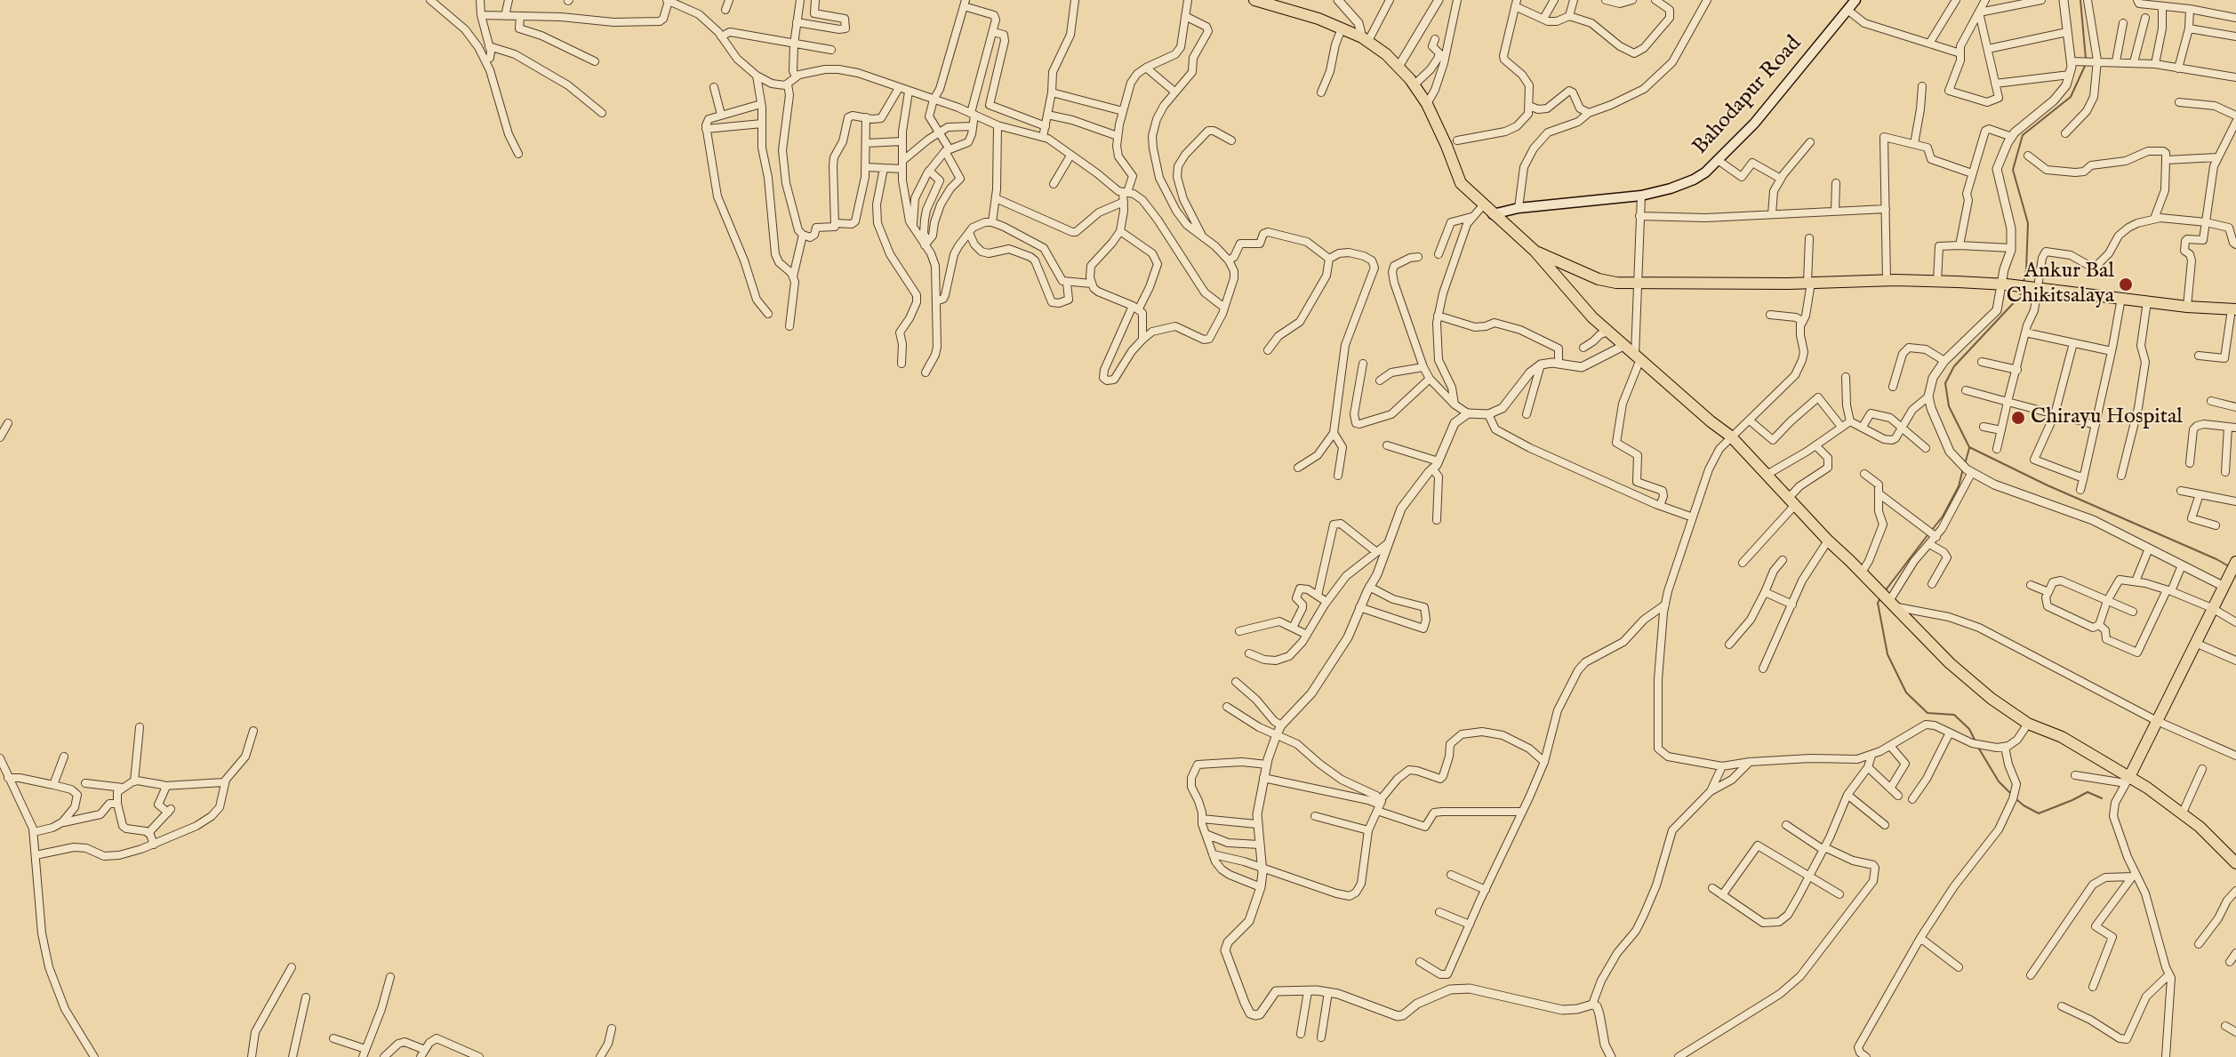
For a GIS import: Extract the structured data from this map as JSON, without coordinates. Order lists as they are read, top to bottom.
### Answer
{
  "streets": {
    "main road": ["Bahodapur Road"]
  },
  "places": ["Ankur Bal Chikitsalaya", "Chirayu Hospital"]
}
